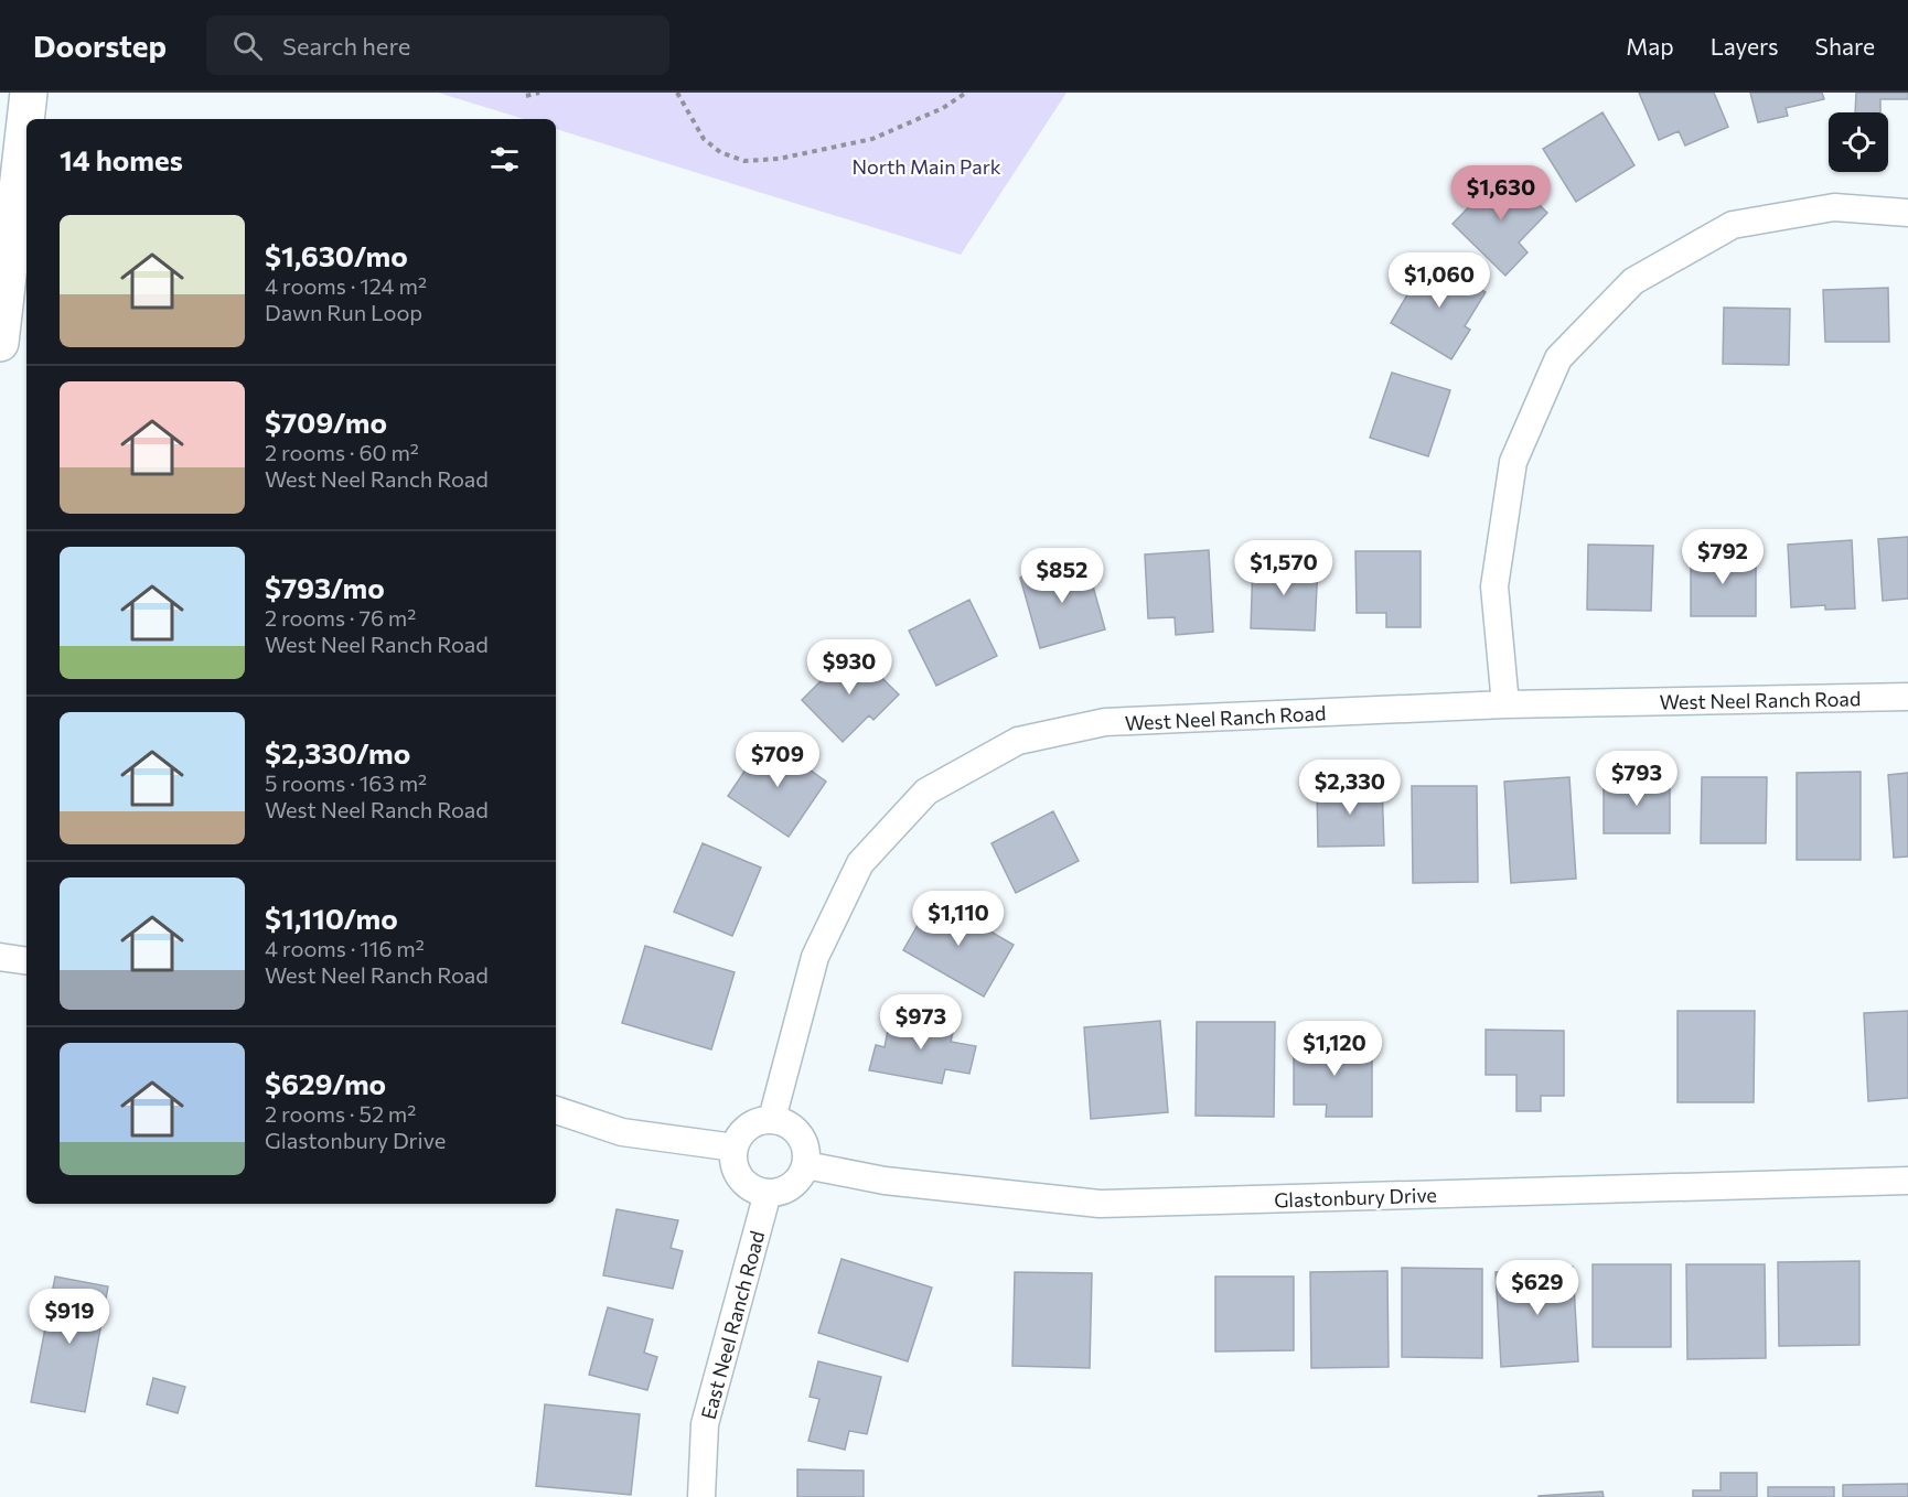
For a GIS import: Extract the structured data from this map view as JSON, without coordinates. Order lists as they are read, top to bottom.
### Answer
{
  "streets": {
    "street": ["West Neel Ranch Road", "Glastonbury Drive", "East Neel Ranch Road"]
  },
  "crossings": [
    ["West Neel Ranch Road", "Glastonbury Drive"],
    ["West Neel Ranch Road", "East Neel Ranch Road"],
    ["Glastonbury Drive", "East Neel Ranch Road"]
  ],
  "parks": ["North Main Park"],
  "page": {
    "header": "Doorstep",
    "search": "Search here",
    "nav": ["Map", "Layers", "Share"],
    "heading": "14 homes",
    "price": [
      "$1,630",
      "$1,060",
      "$792",
      "$1,570",
      "$852",
      "$930",
      "$709",
      "$793",
      "$2,330",
      "$1,110",
      "$973",
      "$1,120",
      "$629",
      "$919"
    ],
    "list": [
      {
        "name": "$1,630/mo",
        "note": "4 rooms · 124 m² · Dawn Run Loop"
      },
      {
        "name": "$709/mo",
        "note": "2 rooms · 60 m² · West Neel Ranch Road"
      },
      {
        "name": "$793/mo",
        "note": "2 rooms · 76 m² · West Neel Ranch Road"
      },
      {
        "name": "$2,330/mo",
        "note": "5 rooms · 163 m² · West Neel Ranch Road"
      },
      {
        "name": "$1,110/mo",
        "note": "4 rooms · 116 m² · West Neel Ranch Road"
      },
      {
        "name": "$629/mo",
        "note": "2 rooms · 52 m² · Glastonbury Drive"
      }
    ]
  }
}
